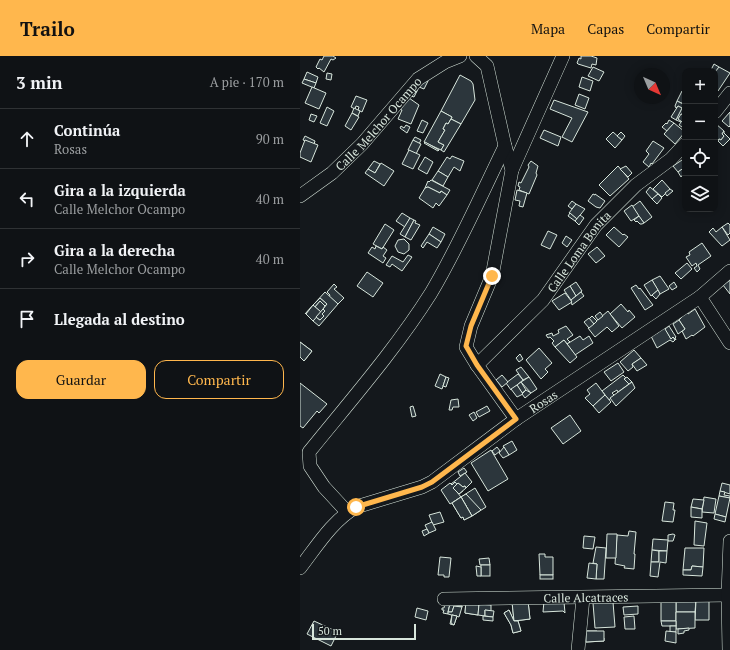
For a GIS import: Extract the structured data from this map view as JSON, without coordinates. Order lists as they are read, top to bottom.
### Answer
{
  "streets": {
    "street": [
      "Calle Melchor Ocampo",
      "Calle Loma Bonita",
      "Rosas",
      "Calle Alcatraces"
    ]
  },
  "scale_bar": "50 m",
  "north": "bottom right",
  "page": {
    "header": "Trailo",
    "nav": ["Mapa", "Capas", "Compartir"],
    "heading": ["3 min", "A pie · 170 m"],
    "map_buttons": ["+", "−"],
    "list": [
      ["Continúa", "Rosas", "90 m"],
      ["Gira a la izquierda", "Calle Melchor Ocampo", "40 m"],
      ["Gira a la derecha", "Calle Melchor Ocampo", "40 m"],
      "Llegada al destino"
    ],
    "buttons": ["Guardar", "Compartir"],
    "scale": "50 m"
  }
}
